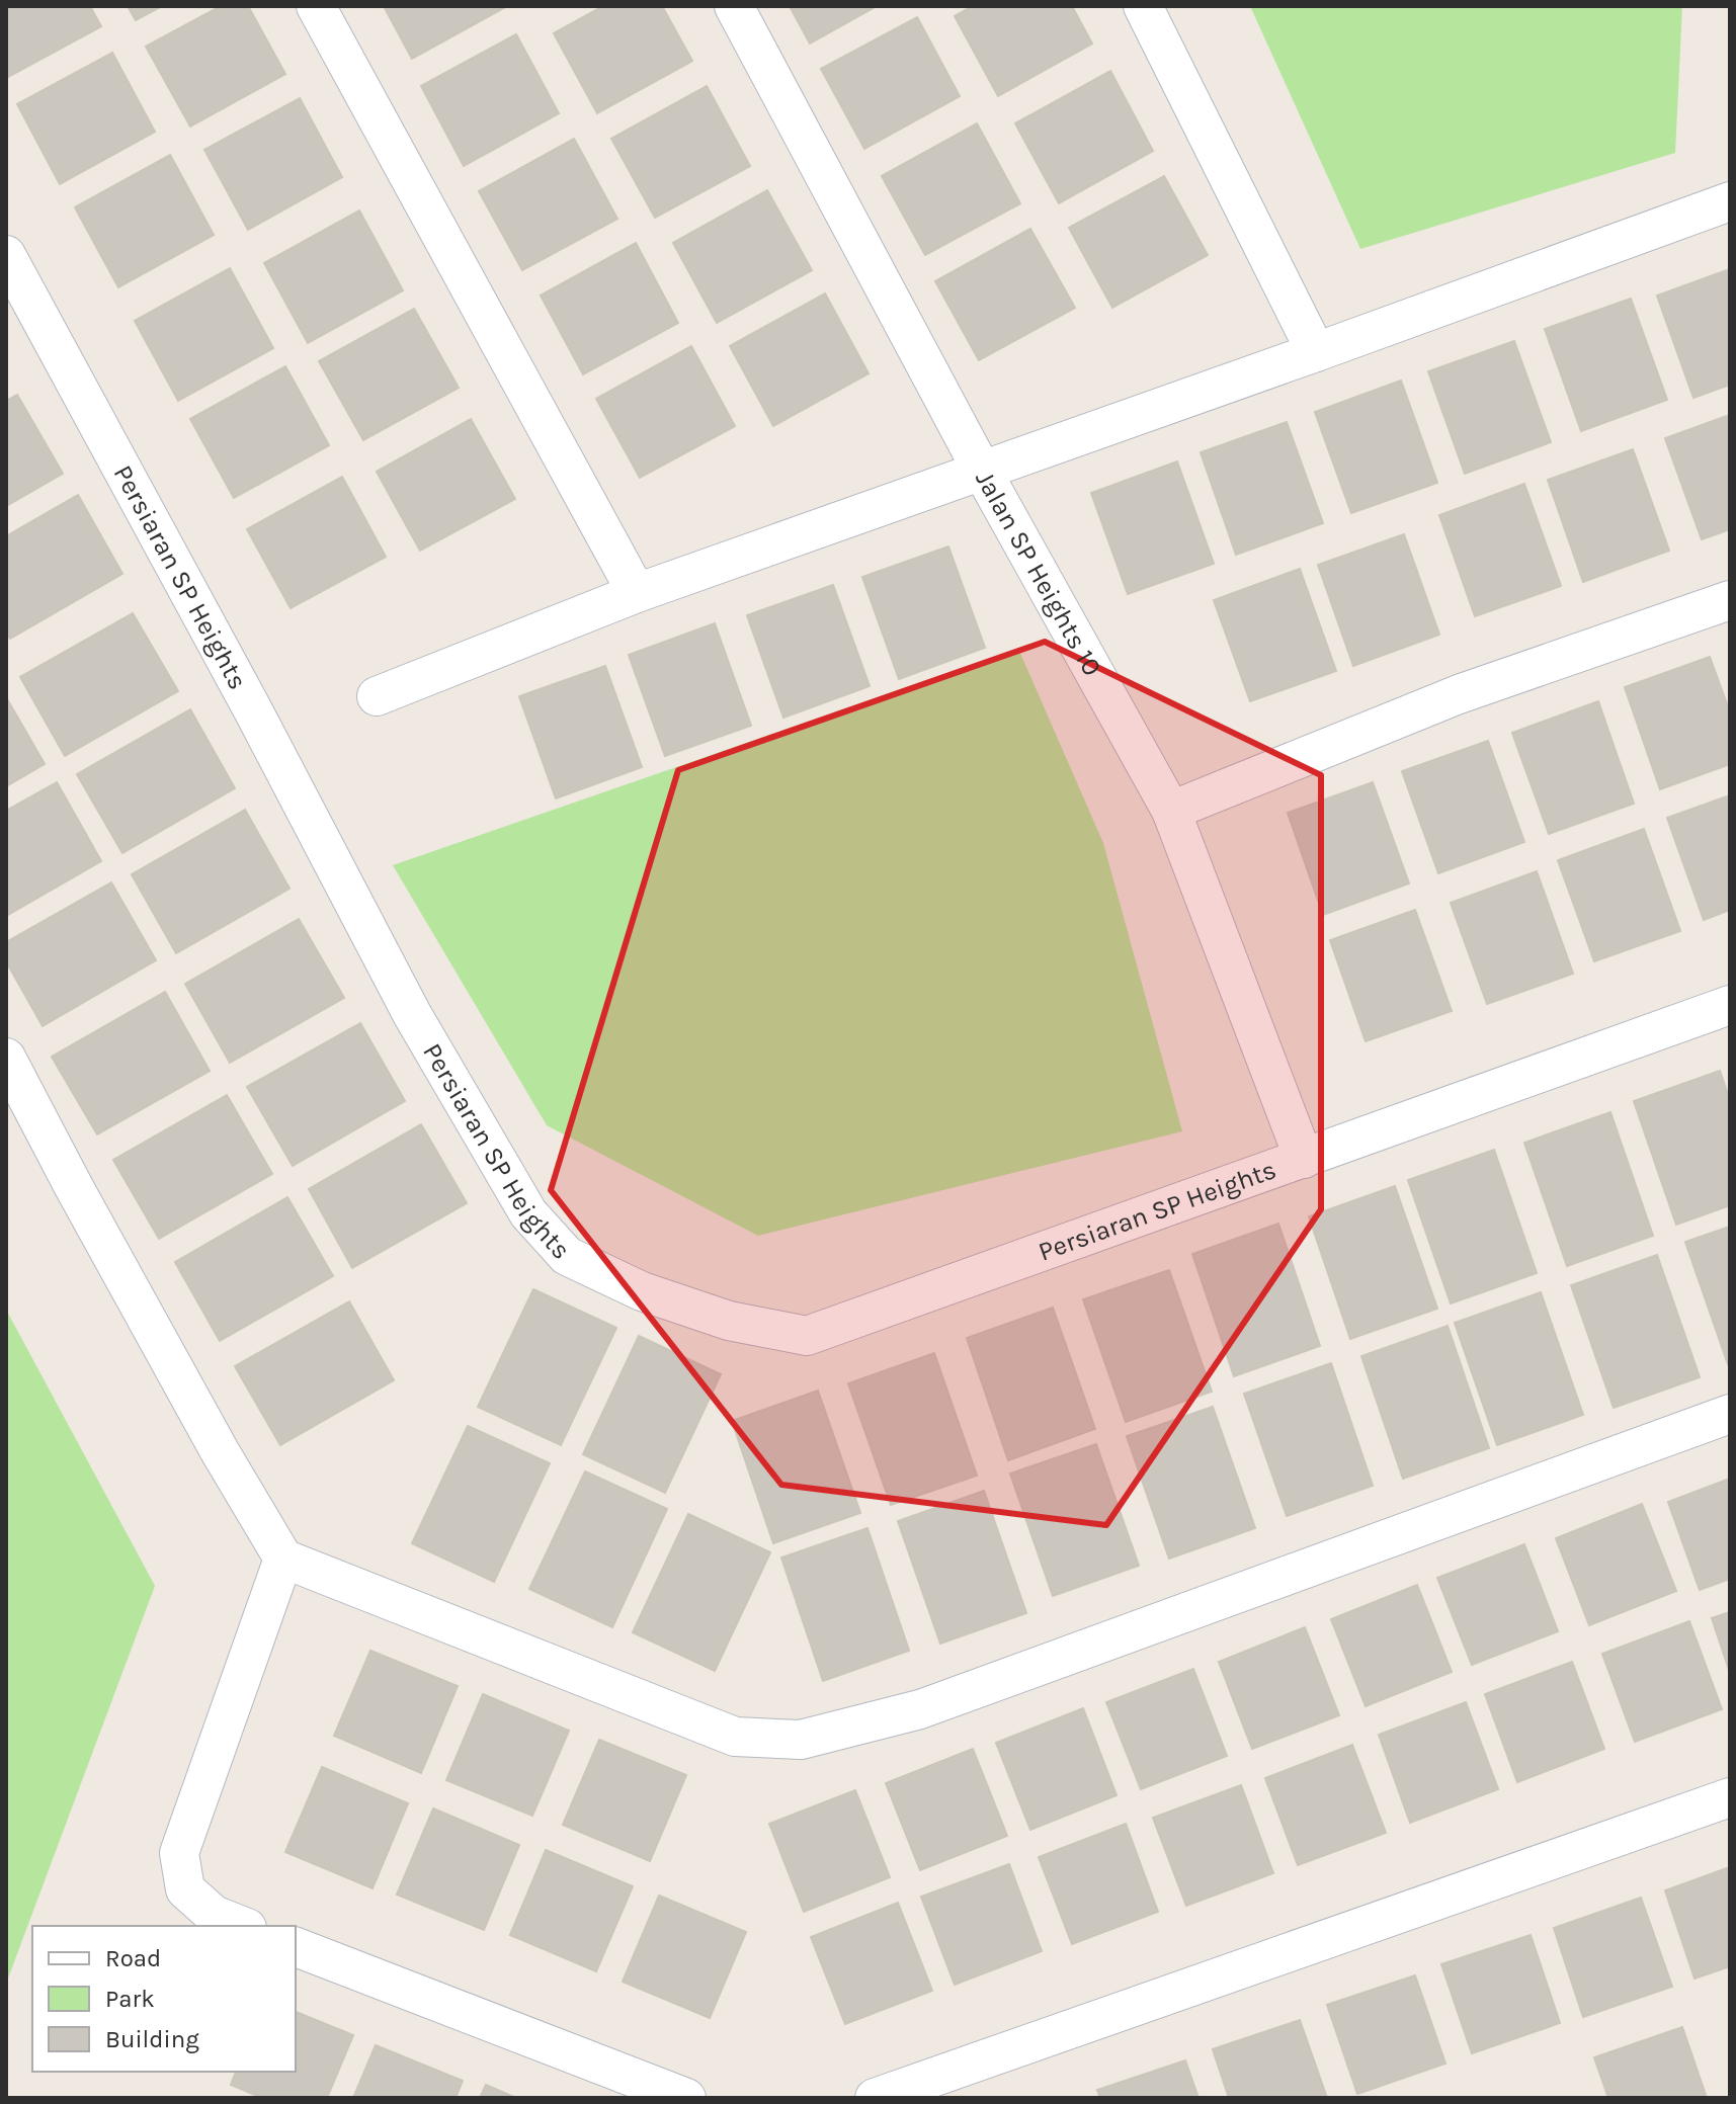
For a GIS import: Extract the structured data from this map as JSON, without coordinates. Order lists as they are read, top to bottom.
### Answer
{
  "streets": {
    "street": ["Jalan SP Heights 10", "Persiaran SP Heights"]
  },
  "crossings": [
    ["Jalan SP Heights 10", "Persiaran SP Heights"]
  ],
  "legend": ["Road", "Park", "Building"]
}
